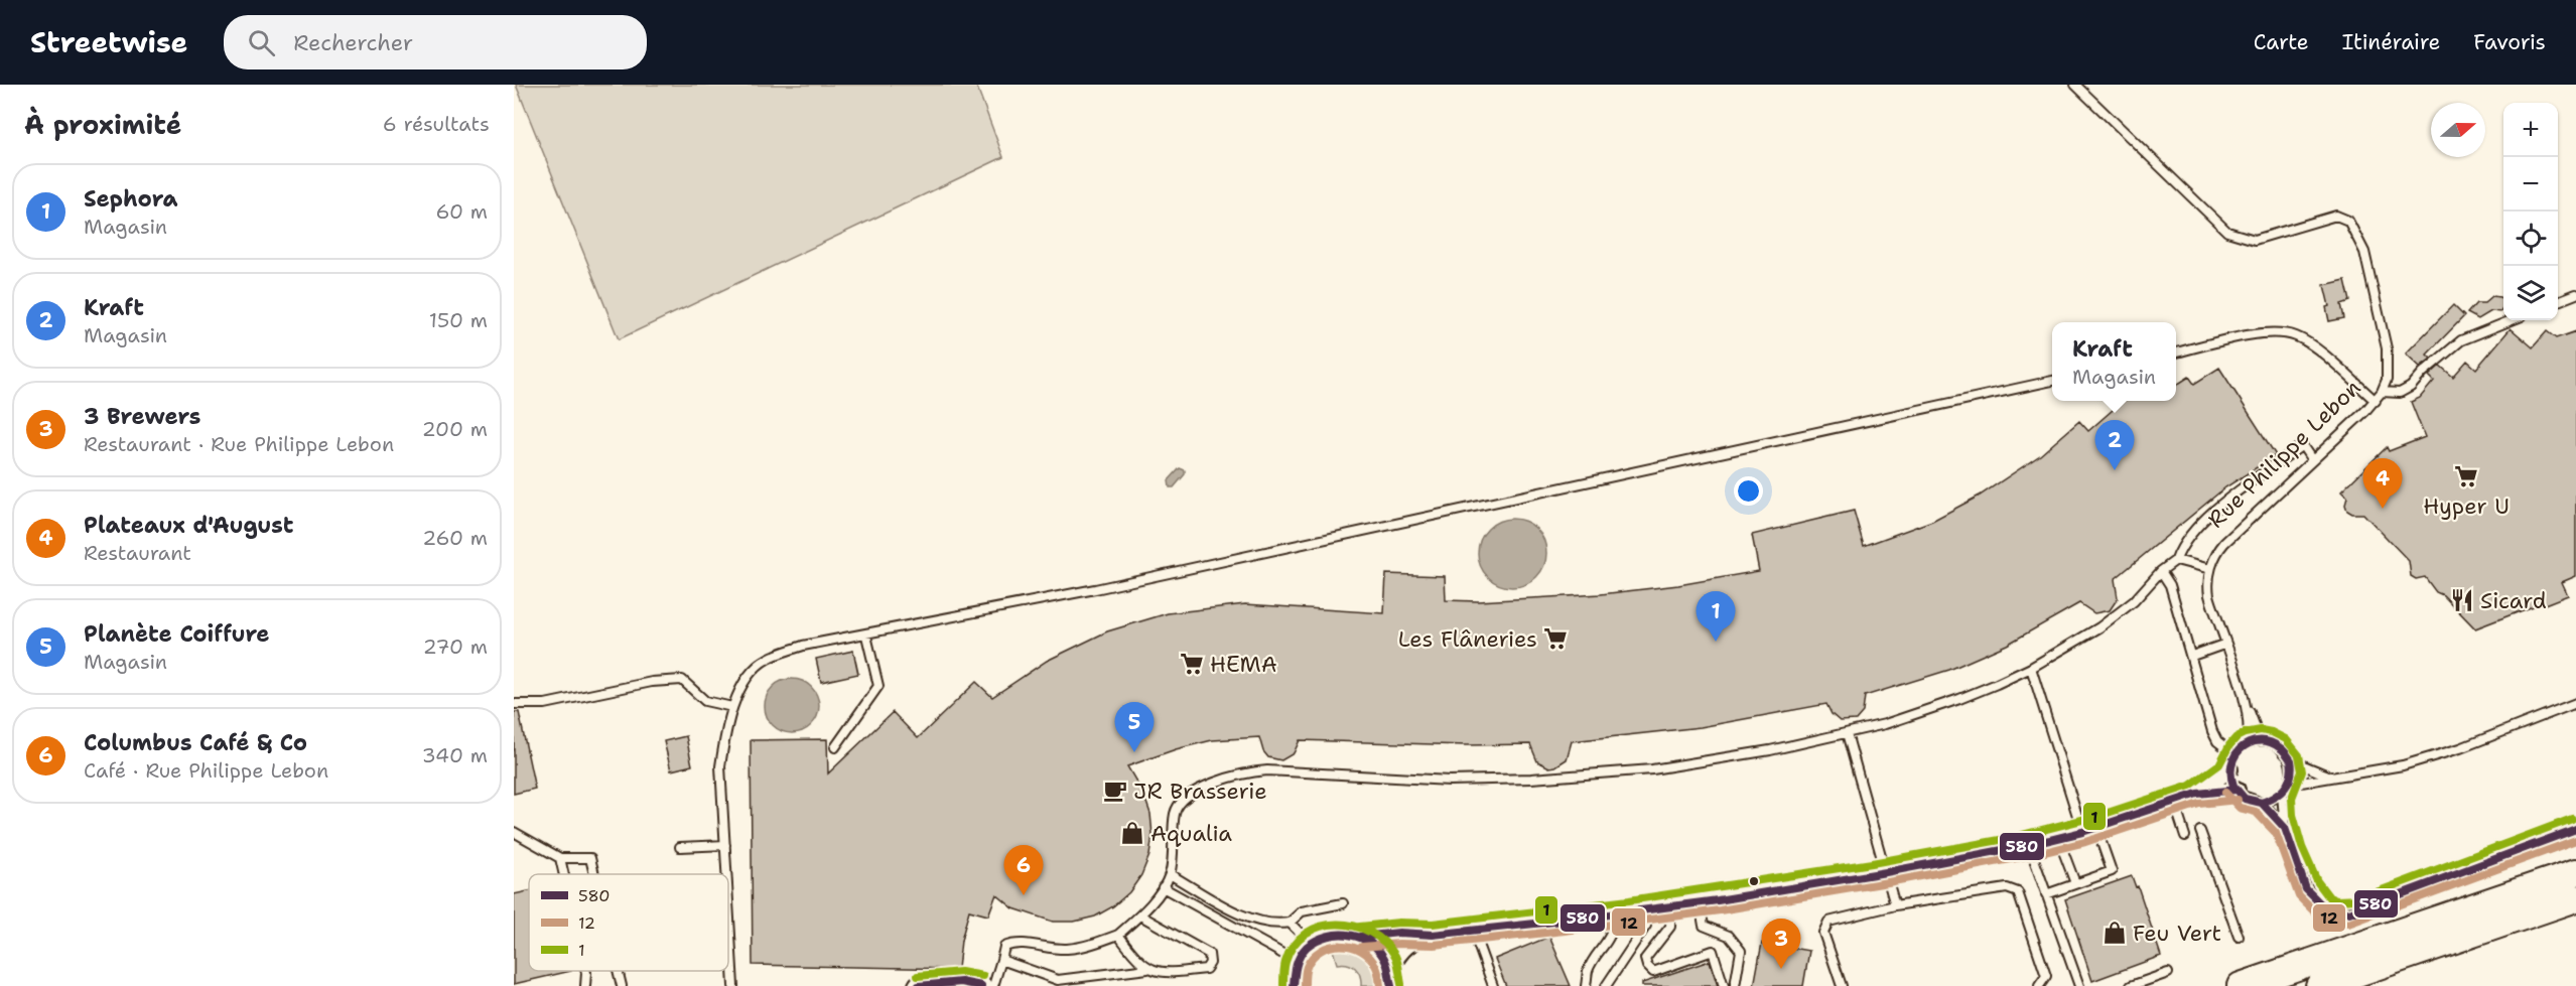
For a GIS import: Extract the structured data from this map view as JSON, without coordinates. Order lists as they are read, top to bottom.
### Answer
{
  "streets": {
    "lane": ["Rue Philippe Lebon"]
  },
  "places": {
    "supermarket": ["Hyper U", "Les Flâneries", "HEMA"],
    "restaurant": ["Sicard"],
    "cafe": ["JR Brasserie"],
    "shop": ["Aqualia", "Feu Vert"]
  },
  "lines": ["transit line 1", "transit line 580", "transit line 12"],
  "legend": ["580", "12", "1"],
  "north": "right",
  "page": {
    "header": "Streetwise",
    "search": "Rechercher",
    "nav": ["Carte", "Itinéraire", "Favoris"],
    "heading": ["À proximité", "6 résultats"],
    "map_buttons": ["+", "−"],
    "list": [
      {
        "mark": "1",
        "name": "Sephora",
        "note": "Magasin",
        "value": "60 m"
      },
      {
        "mark": "2",
        "name": "Kraft",
        "note": "Magasin",
        "value": "150 m"
      },
      {
        "mark": "3",
        "name": "3 Brewers",
        "note": "Restaurant · Rue Philippe Lebon",
        "value": "200 m"
      },
      {
        "mark": "4",
        "name": "Plateaux d'August",
        "note": "Restaurant",
        "value": "260 m"
      },
      {
        "mark": "5",
        "name": "Planète Coiffure",
        "note": "Magasin",
        "value": "270 m"
      },
      {
        "mark": "6",
        "name": "Columbus Café & Co",
        "note": "Café · Rue Philippe Lebon",
        "value": "340 m"
      }
    ],
    "popup": ["Kraft", "Magasin"],
    "pins": [
      "2",
      "4",
      "1",
      "5",
      "6",
      "3"
    ]
  }
}
